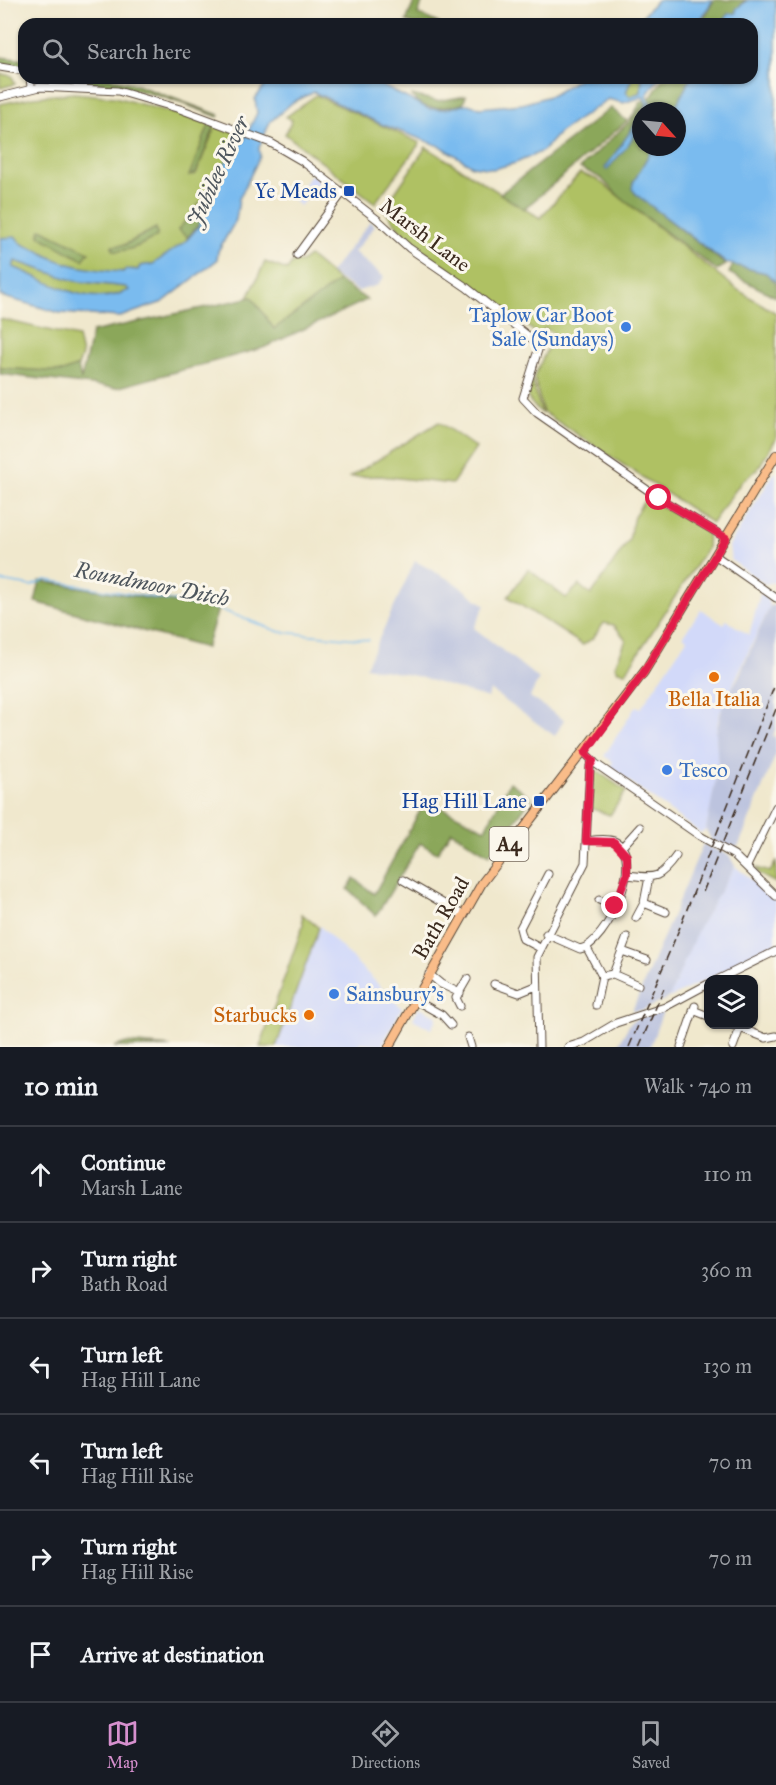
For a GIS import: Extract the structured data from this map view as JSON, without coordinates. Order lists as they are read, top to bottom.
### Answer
{
  "streets": {
    "main road": ["A4", "Bath Road"],
    "street": ["Marsh Lane"]
  },
  "crossings": [
    ["Marsh Lane", "Bath Road"]
  ],
  "water": ["Jubilee River", "Roundmoor Ditch"],
  "places": {
    "transit": ["Ye Meads", "Hag Hill Lane"],
    "other": [
      "Taplow Car Boot Sale (Sundays)",
      "Bella Italia",
      "Tesco",
      "Sainsbury's",
      "Starbucks"
    ]
  },
  "north": "bottom right",
  "page": {
    "search": "Search here",
    "heading": ["10 min", "Walk · 740 m"],
    "list": [
      ["Continue", "Marsh Lane", "110 m"],
      ["Turn right", "Bath Road", "360 m"],
      ["Turn left", "Hag Hill Lane", "130 m"],
      ["Turn left", "Hag Hill Rise", "70 m"],
      ["Turn right", "Hag Hill Rise", "70 m"],
      "Arrive at destination"
    ],
    "nav": ["Map", "Directions", "Saved"]
  }
}
